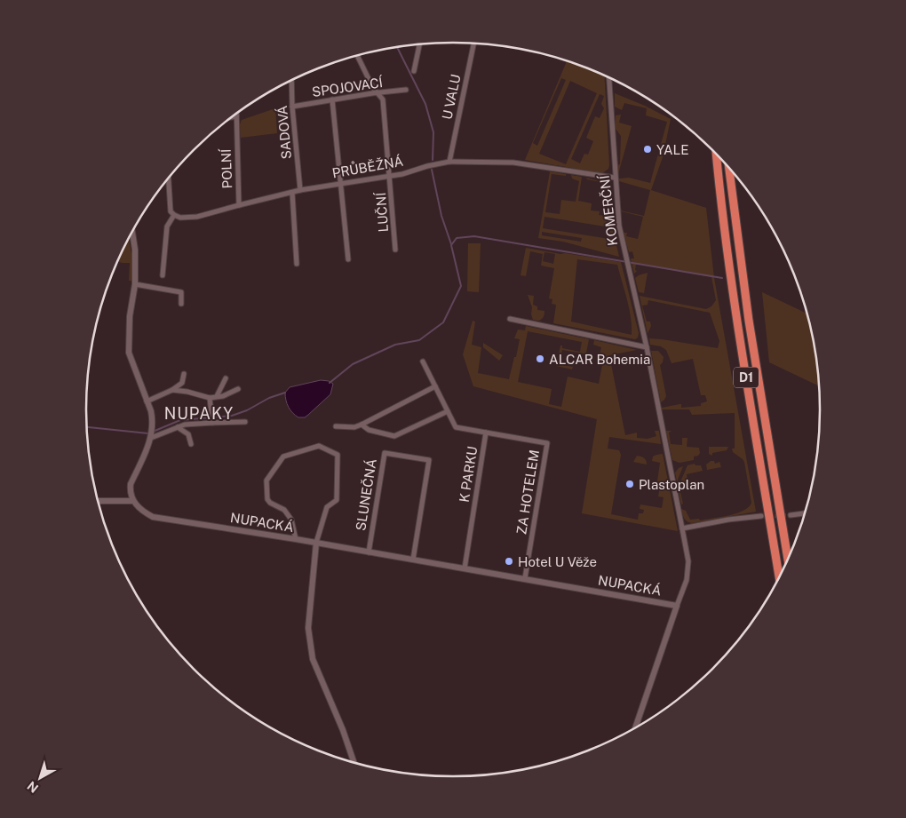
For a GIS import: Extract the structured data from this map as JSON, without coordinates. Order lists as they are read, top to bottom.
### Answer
{
  "streets": {
    "highway": ["D1"],
    "street": [
      "SPOJOVACÍ",
      "U VALU",
      "SADOVÁ",
      "PRŮBĚŽNÁ",
      "POLNÍ",
      "KOMERČNÍ",
      "LUČNÍ",
      "K PARKU",
      "ZA HOTELEM",
      "SLUNEČNÁ",
      "NUPACKÁ"
    ]
  },
  "crossings": [
    ["SPOJOVACÍ", "SADOVÁ"],
    ["SPOJOVACÍ", "LUČNÍ"],
    ["U VALU", "PRŮBĚŽNÁ"],
    ["SADOVÁ", "PRŮBĚŽNÁ"],
    ["PRŮBĚŽNÁ", "POLNÍ"],
    ["PRŮBĚŽNÁ", "KOMERČNÍ"],
    ["PRŮBĚŽNÁ", "LUČNÍ"],
    ["KOMERČNÍ", "NUPACKÁ"],
    ["K PARKU", "ZA HOTELEM"],
    ["K PARKU", "NUPACKÁ"],
    ["ZA HOTELEM", "NUPACKÁ"],
    ["SLUNEČNÁ", "NUPACKÁ"]
  ],
  "districts": ["NUPAKY"],
  "places": [
    "YALE",
    "ALCAR Bohemia",
    "Plastoplan",
    "Hotel U Věže"
  ],
  "north": "bottom left"
}
